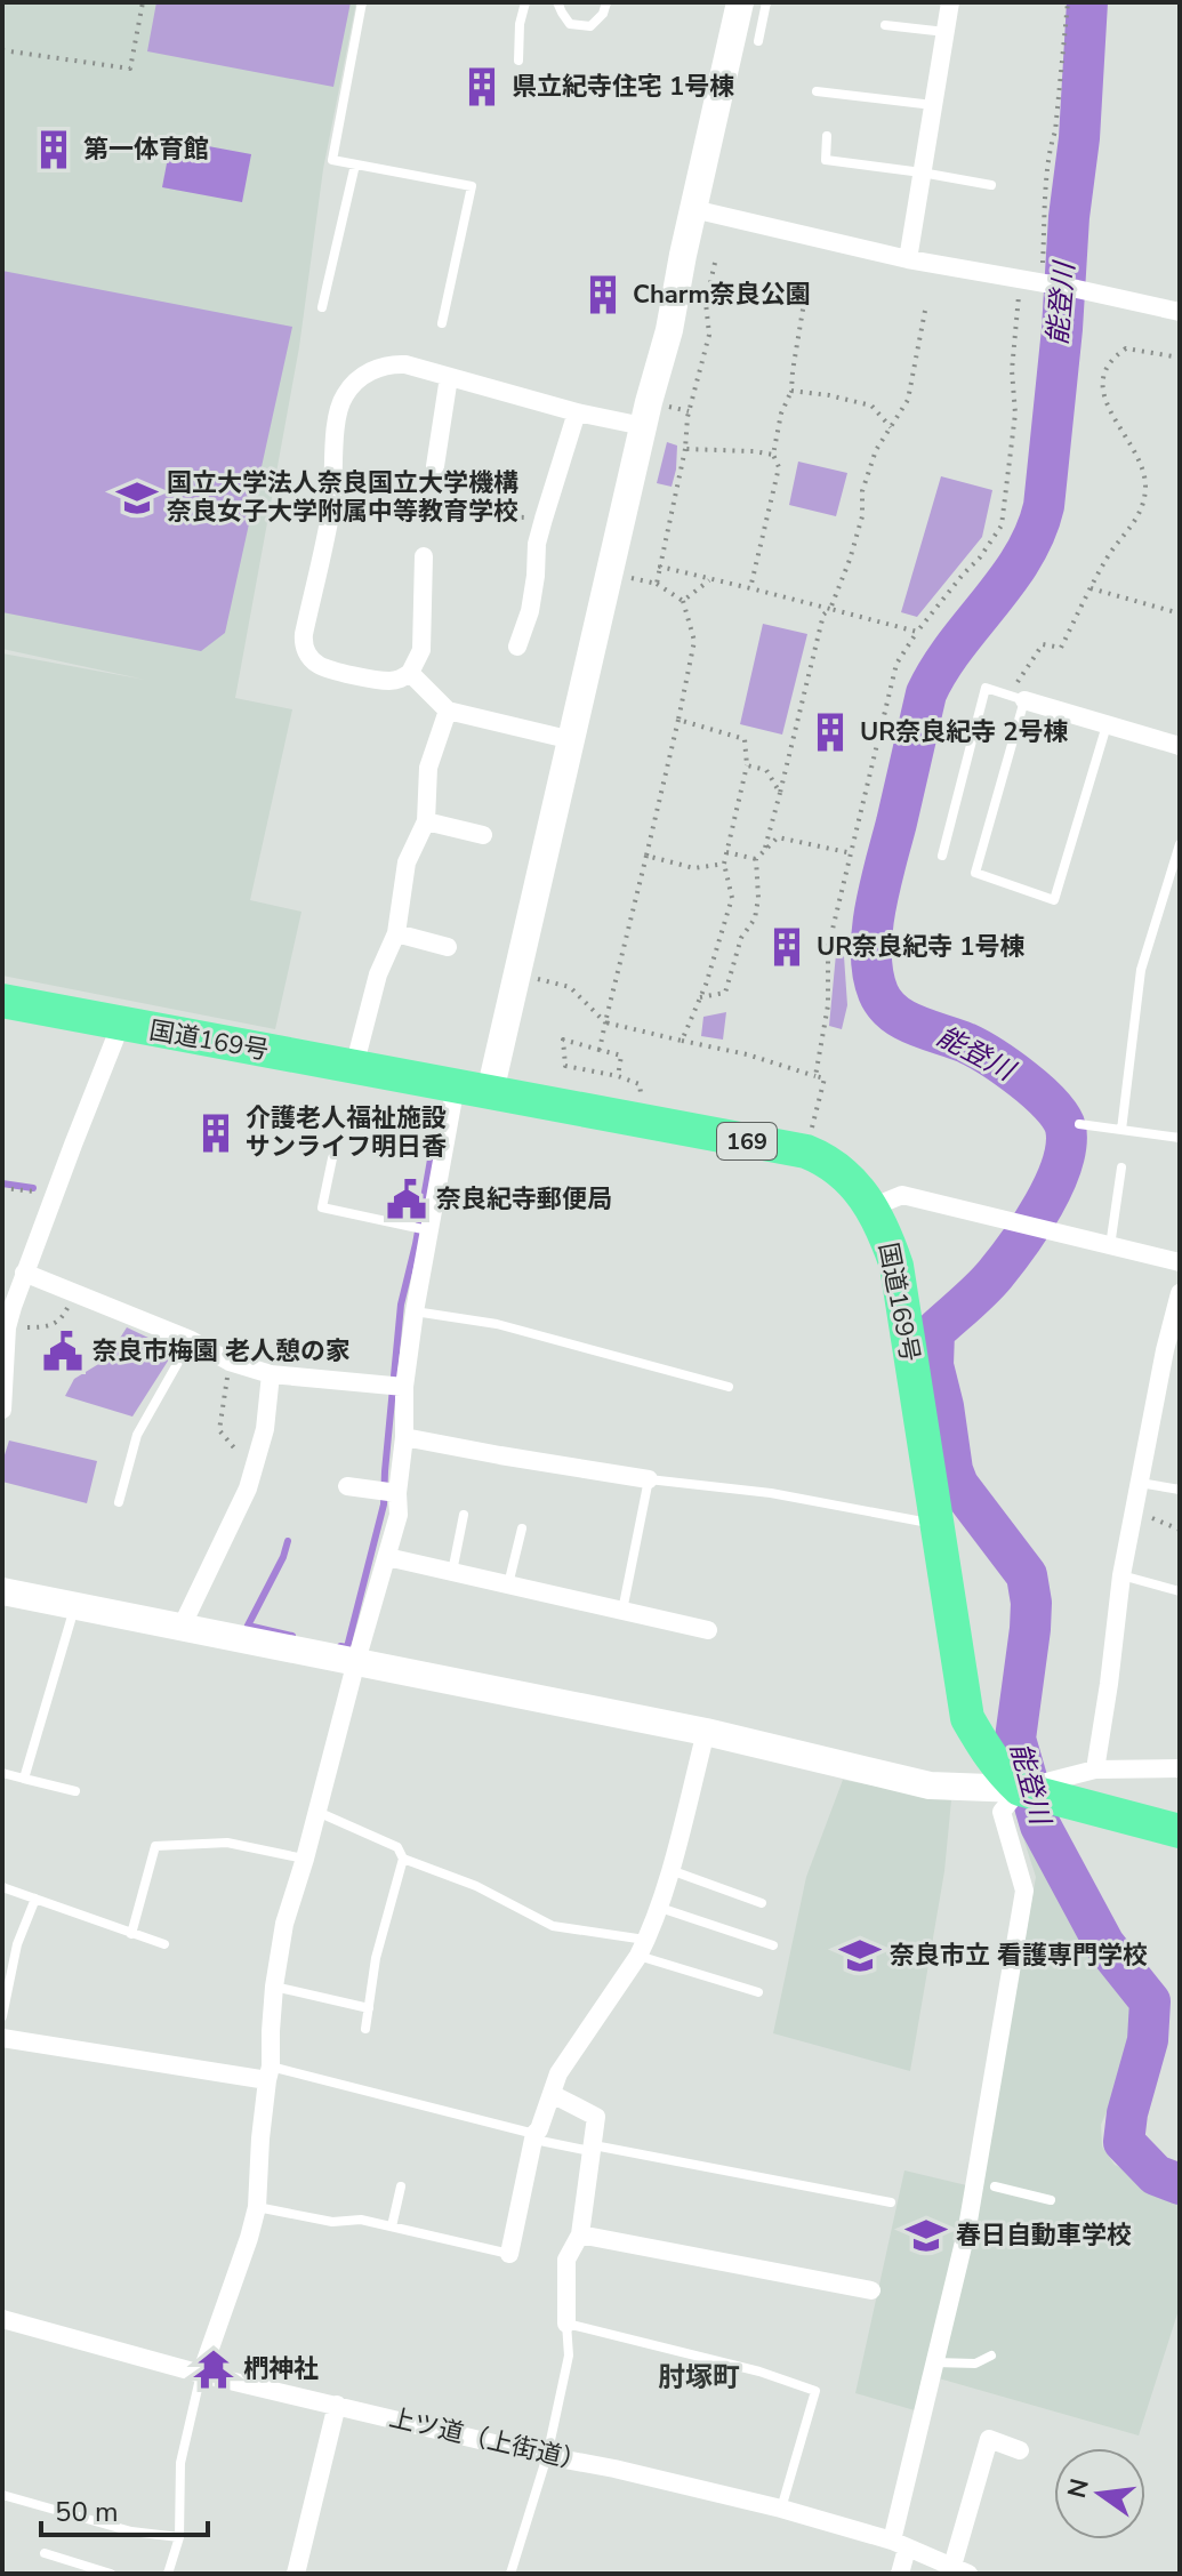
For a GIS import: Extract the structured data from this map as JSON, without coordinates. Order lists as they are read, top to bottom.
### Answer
{
  "streets": {
    "highway": ["国道169号", "169"],
    "street": ["上ツ道（上街道）"]
  },
  "districts": ["肘塚町"],
  "water": ["能登川"],
  "places": {
    "building": [
      "県立紀寺住宅 1号棟",
      "第一体育館",
      "Charm奈良公園",
      "UR奈良紀寺 2号棟",
      "UR奈良紀寺 1号棟",
      "介護老人福祉施設 サンライフ明日香"
    ],
    "school or university": ["国立大学法人奈良国立大学機構 奈良女子大学附属中等教育学校", "奈良市立 看護専門学校", "春日自動車学校"],
    "public building": ["奈良紀寺郵便局", "奈良市梅園 老人憩の家"],
    "temple": ["椚神社"]
  },
  "scale_bar": "50 m",
  "north": "left"
}
